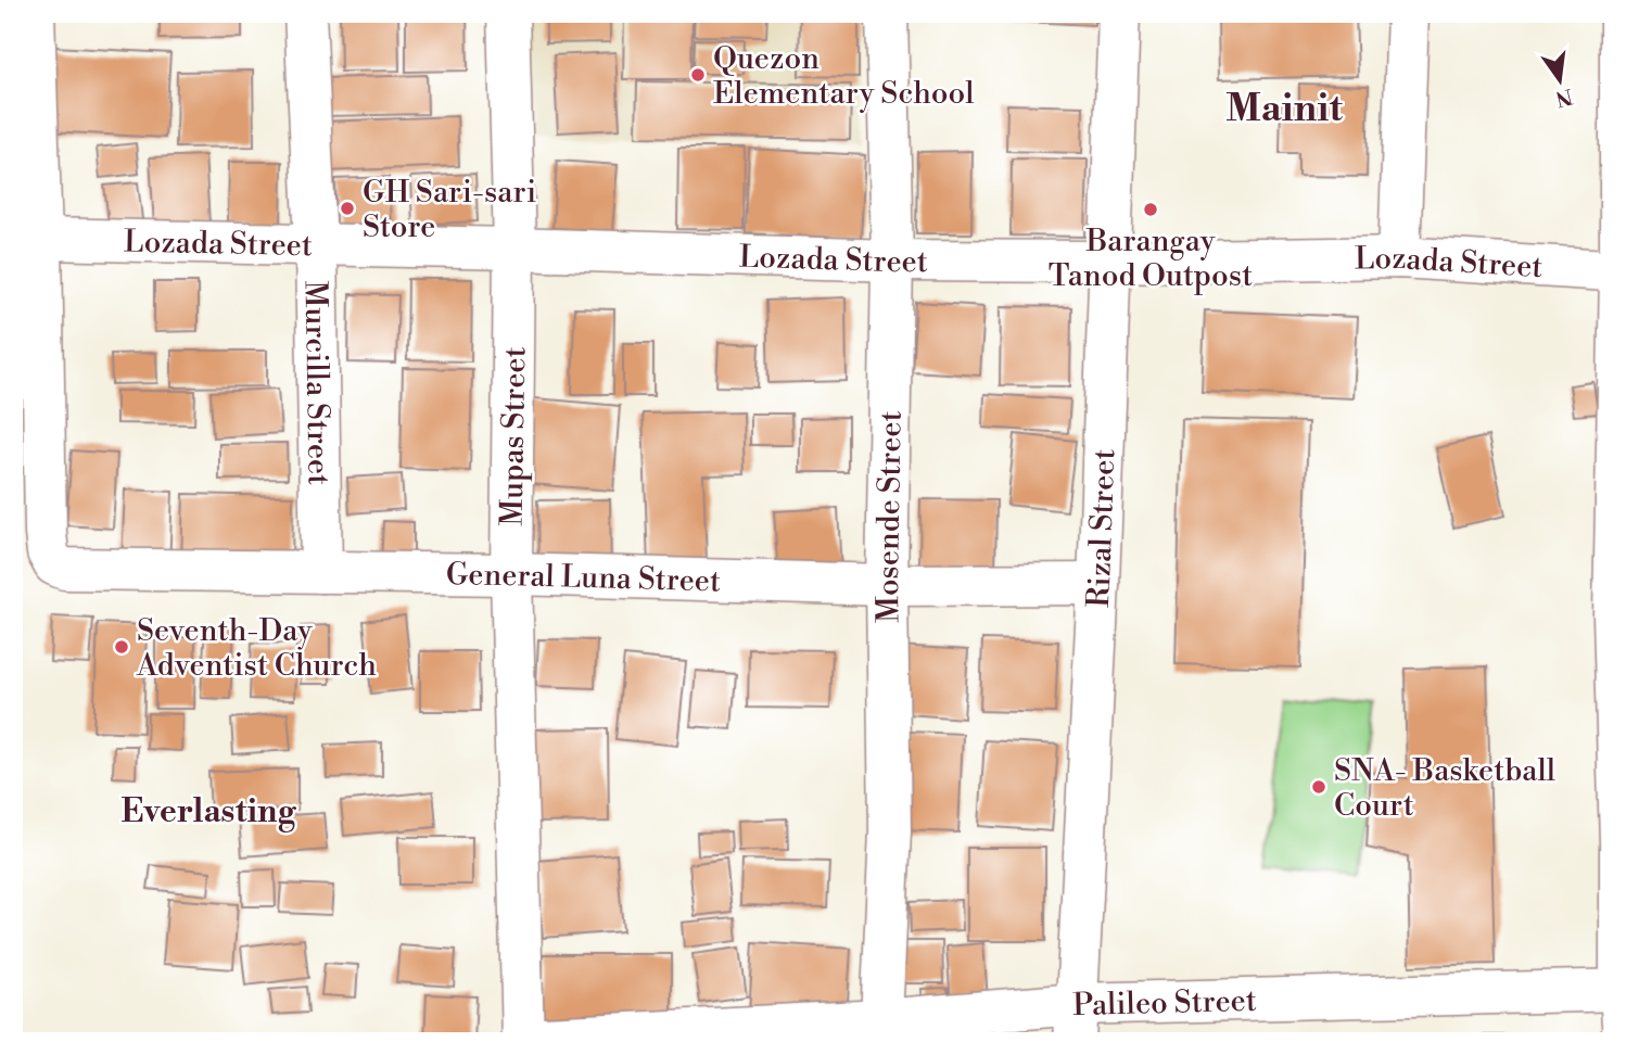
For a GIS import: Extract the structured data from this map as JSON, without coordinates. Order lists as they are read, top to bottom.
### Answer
{
  "streets": {
    "street": [
      "Lozada Street",
      "Murcilla Street",
      "Mupas Street",
      "Mosende Street",
      "Rizal Street",
      "General Luna Street",
      "Palileo Street"
    ]
  },
  "crossings": [
    ["Lozada Street", "Murcilla Street"],
    ["Lozada Street", "Mupas Street"],
    ["Lozada Street", "Mosende Street"],
    ["Lozada Street", "Rizal Street"],
    ["Lozada Street", "General Luna Street"],
    ["Murcilla Street", "General Luna Street"],
    ["Mupas Street", "General Luna Street"],
    ["Mupas Street", "Palileo Street"],
    ["Mosende Street", "General Luna Street"],
    ["Mosende Street", "Palileo Street"],
    ["Rizal Street", "General Luna Street"],
    ["Rizal Street", "Palileo Street"]
  ],
  "districts": ["Mainit", "Everlasting"],
  "places": [
    "Quezon Elementary School",
    "GH Sari-sari Store",
    "Barangay Tanod Outpost",
    "Seventh-Day Adventist Church",
    "SNA- Basketball Court"
  ],
  "north": "bottom"
}
